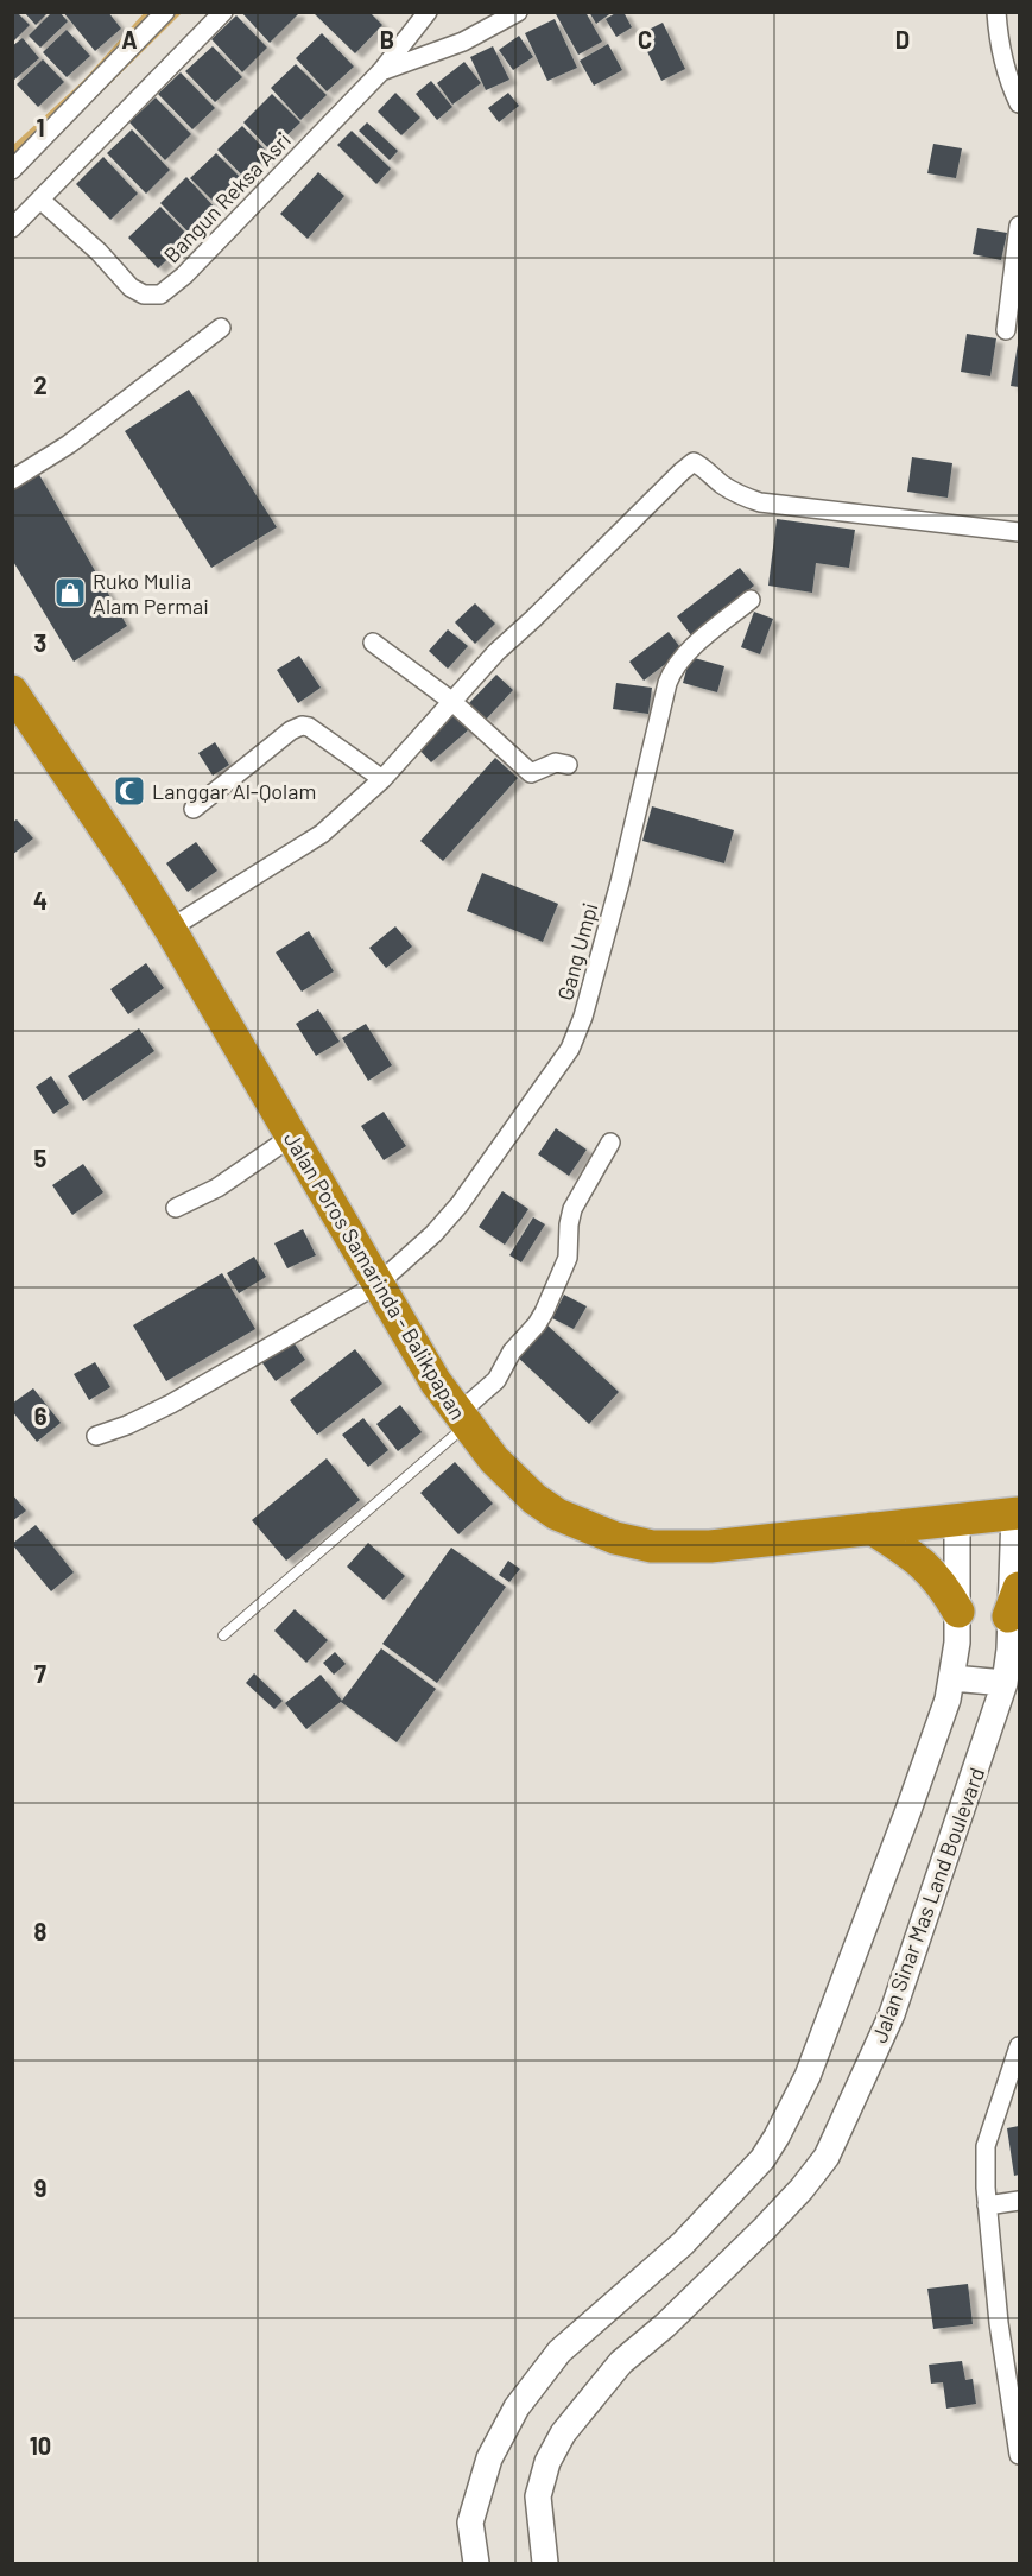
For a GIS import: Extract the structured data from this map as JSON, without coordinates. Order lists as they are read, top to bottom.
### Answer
{
  "streets": {
    "highway": ["Jalan Poros Samarinda - Balikpapan"],
    "street": ["Bangun Reksa Asri", "Gang Umpi", "Jalan Sinar Mas Land Boulevard"]
  },
  "crossings": [
    ["Gang Umpi", "Jalan Poros Samarinda - Balikpapan"],
    ["Jalan Poros Samarinda - Balikpapan", "Jalan Sinar Mas Land Boulevard"]
  ],
  "places": {
    "shop": ["Ruko Mulia Alam Permai"],
    "mosque": ["Langgar Al-Qolam"]
  },
  "grid": {
    "columns": [
      "A",
      "B",
      "C",
      "D"
    ],
    "rows": [
      "1",
      "2",
      "3",
      "4",
      "5",
      "6",
      "7",
      "8",
      "9",
      "10"
    ]
  }
}
